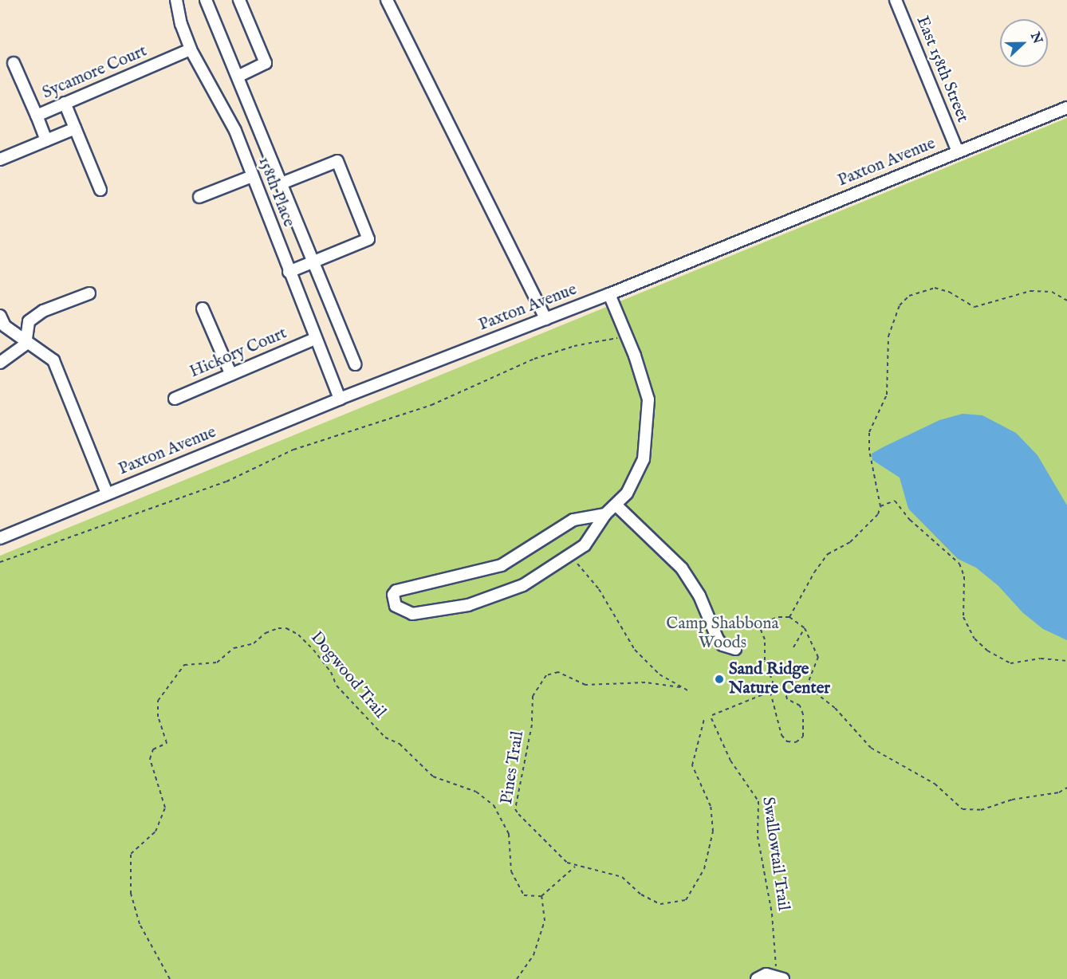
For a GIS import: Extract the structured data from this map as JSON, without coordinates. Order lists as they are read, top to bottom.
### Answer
{
  "streets": {
    "street": [
      "East 158th Street",
      "Sycamore Court",
      "Paxton Avenue",
      "158th Place",
      "Hickory Court"
    ],
    "path": ["Dogwood Trail", "Pines Trail", "Swallowtail Trail"]
  },
  "crossings": [
    ["East 158th Street", "Paxton Avenue"],
    ["Sycamore Court", "158th Place"],
    ["Paxton Avenue", "158th Place"],
    ["158th Place", "Hickory Court"]
  ],
  "parks": ["Camp Shabbona Woods"],
  "places": ["Sand Ridge Nature Center"],
  "north": "right"
}
